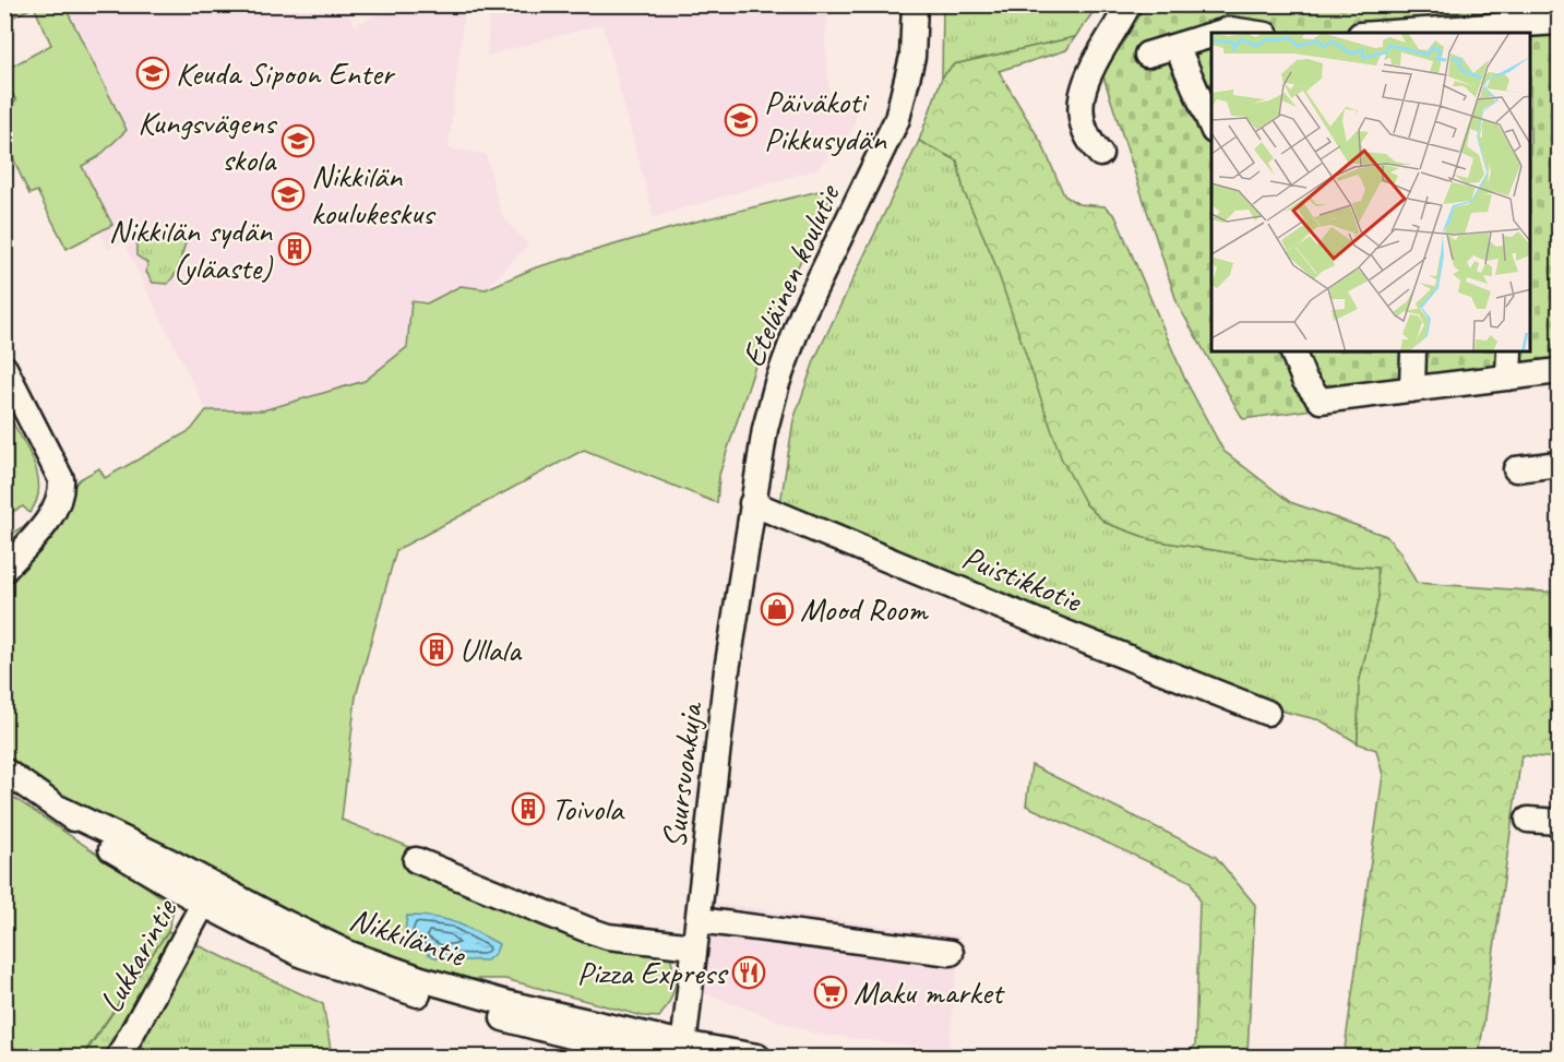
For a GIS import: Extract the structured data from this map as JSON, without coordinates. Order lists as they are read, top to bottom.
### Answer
{
  "streets": {
    "street": [
      "Eteläinen koulutie",
      "Puistikkotie",
      "Suursuonkuja",
      "Nikkiläntie",
      "Lukkarintie"
    ]
  },
  "crossings": [
    ["Eteläinen koulutie", "Puistikkotie"],
    ["Eteläinen koulutie", "Suursuonkuja"],
    ["Puistikkotie", "Suursuonkuja"],
    ["Suursuonkuja", "Nikkiläntie"],
    ["Nikkiläntie", "Lukkarintie"]
  ],
  "places": {
    "school or university": [
      "Keuda Sipoon Enter",
      "Päiväkoti Pikkusydän",
      "Kungsvägens skola",
      "Nikkilän koulukeskus"
    ],
    "building": ["Nikkilän sydän (yläaste)", "Ullala", "Toivola"],
    "shop": ["Mood Room"],
    "restaurant": ["Pizza Express"],
    "supermarket": ["Maku market"]
  }
}
